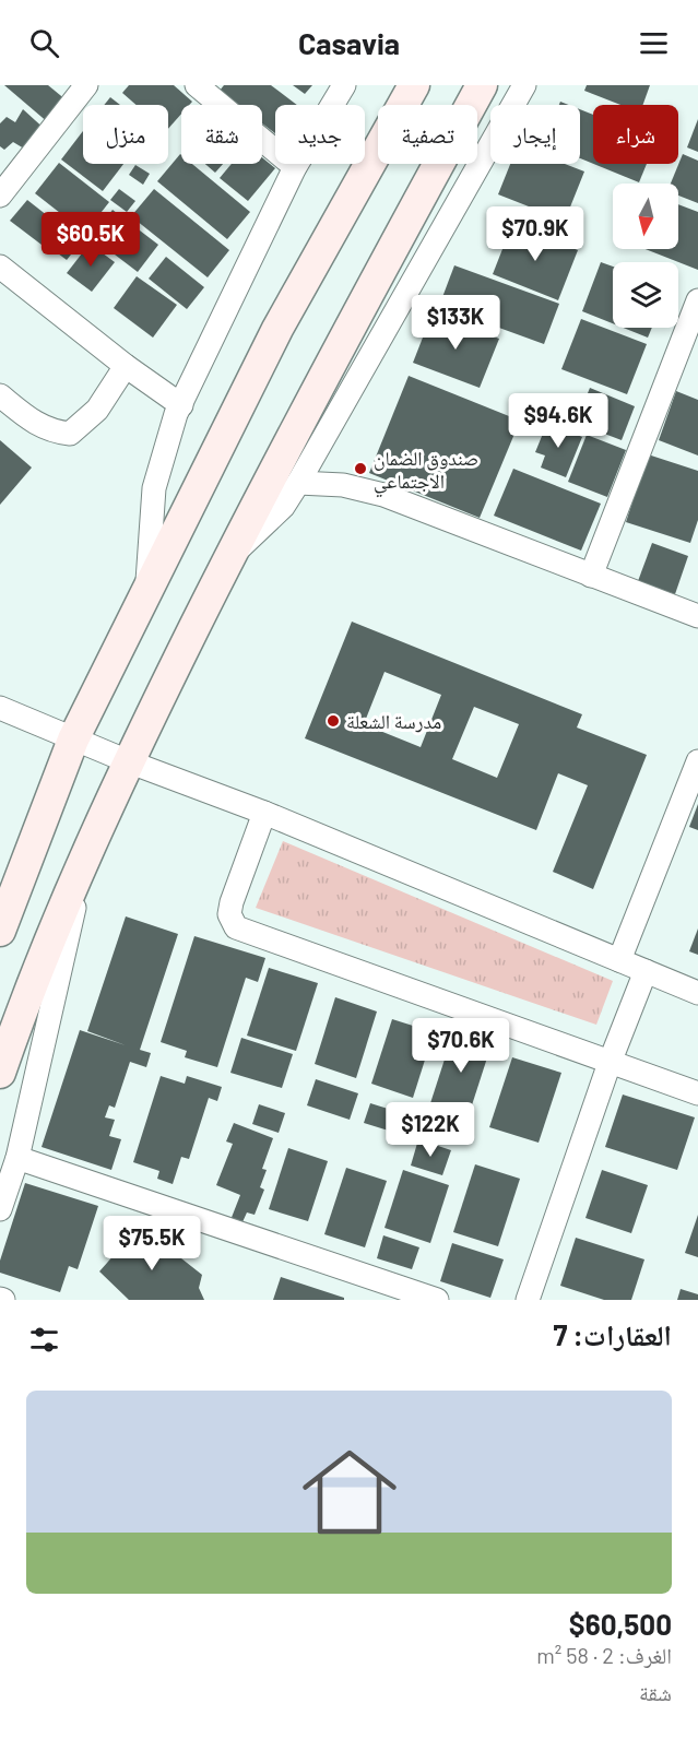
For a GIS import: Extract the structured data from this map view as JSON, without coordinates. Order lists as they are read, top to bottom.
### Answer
{
  "places": ["صندوق الضمان الاجتماعي", "مدرسة الشعلة"],
  "north": "bottom",
  "page": {
    "header": "Casavia",
    "chip": [
      "شراء",
      "إيجار",
      "تصفية",
      "جديد",
      "شقة",
      "منزل"
    ],
    "price": [
      "$70.9K",
      "$60.5K",
      "$133K",
      "$94.6K",
      "$70.6K",
      "$122K",
      "$75.5K"
    ],
    "heading": "العقارات: 7",
    "list": [
      {
        "name": "$60,500",
        "note": "الغرف: 2 · 58 m² · شقة"
      }
    ]
  }
}
